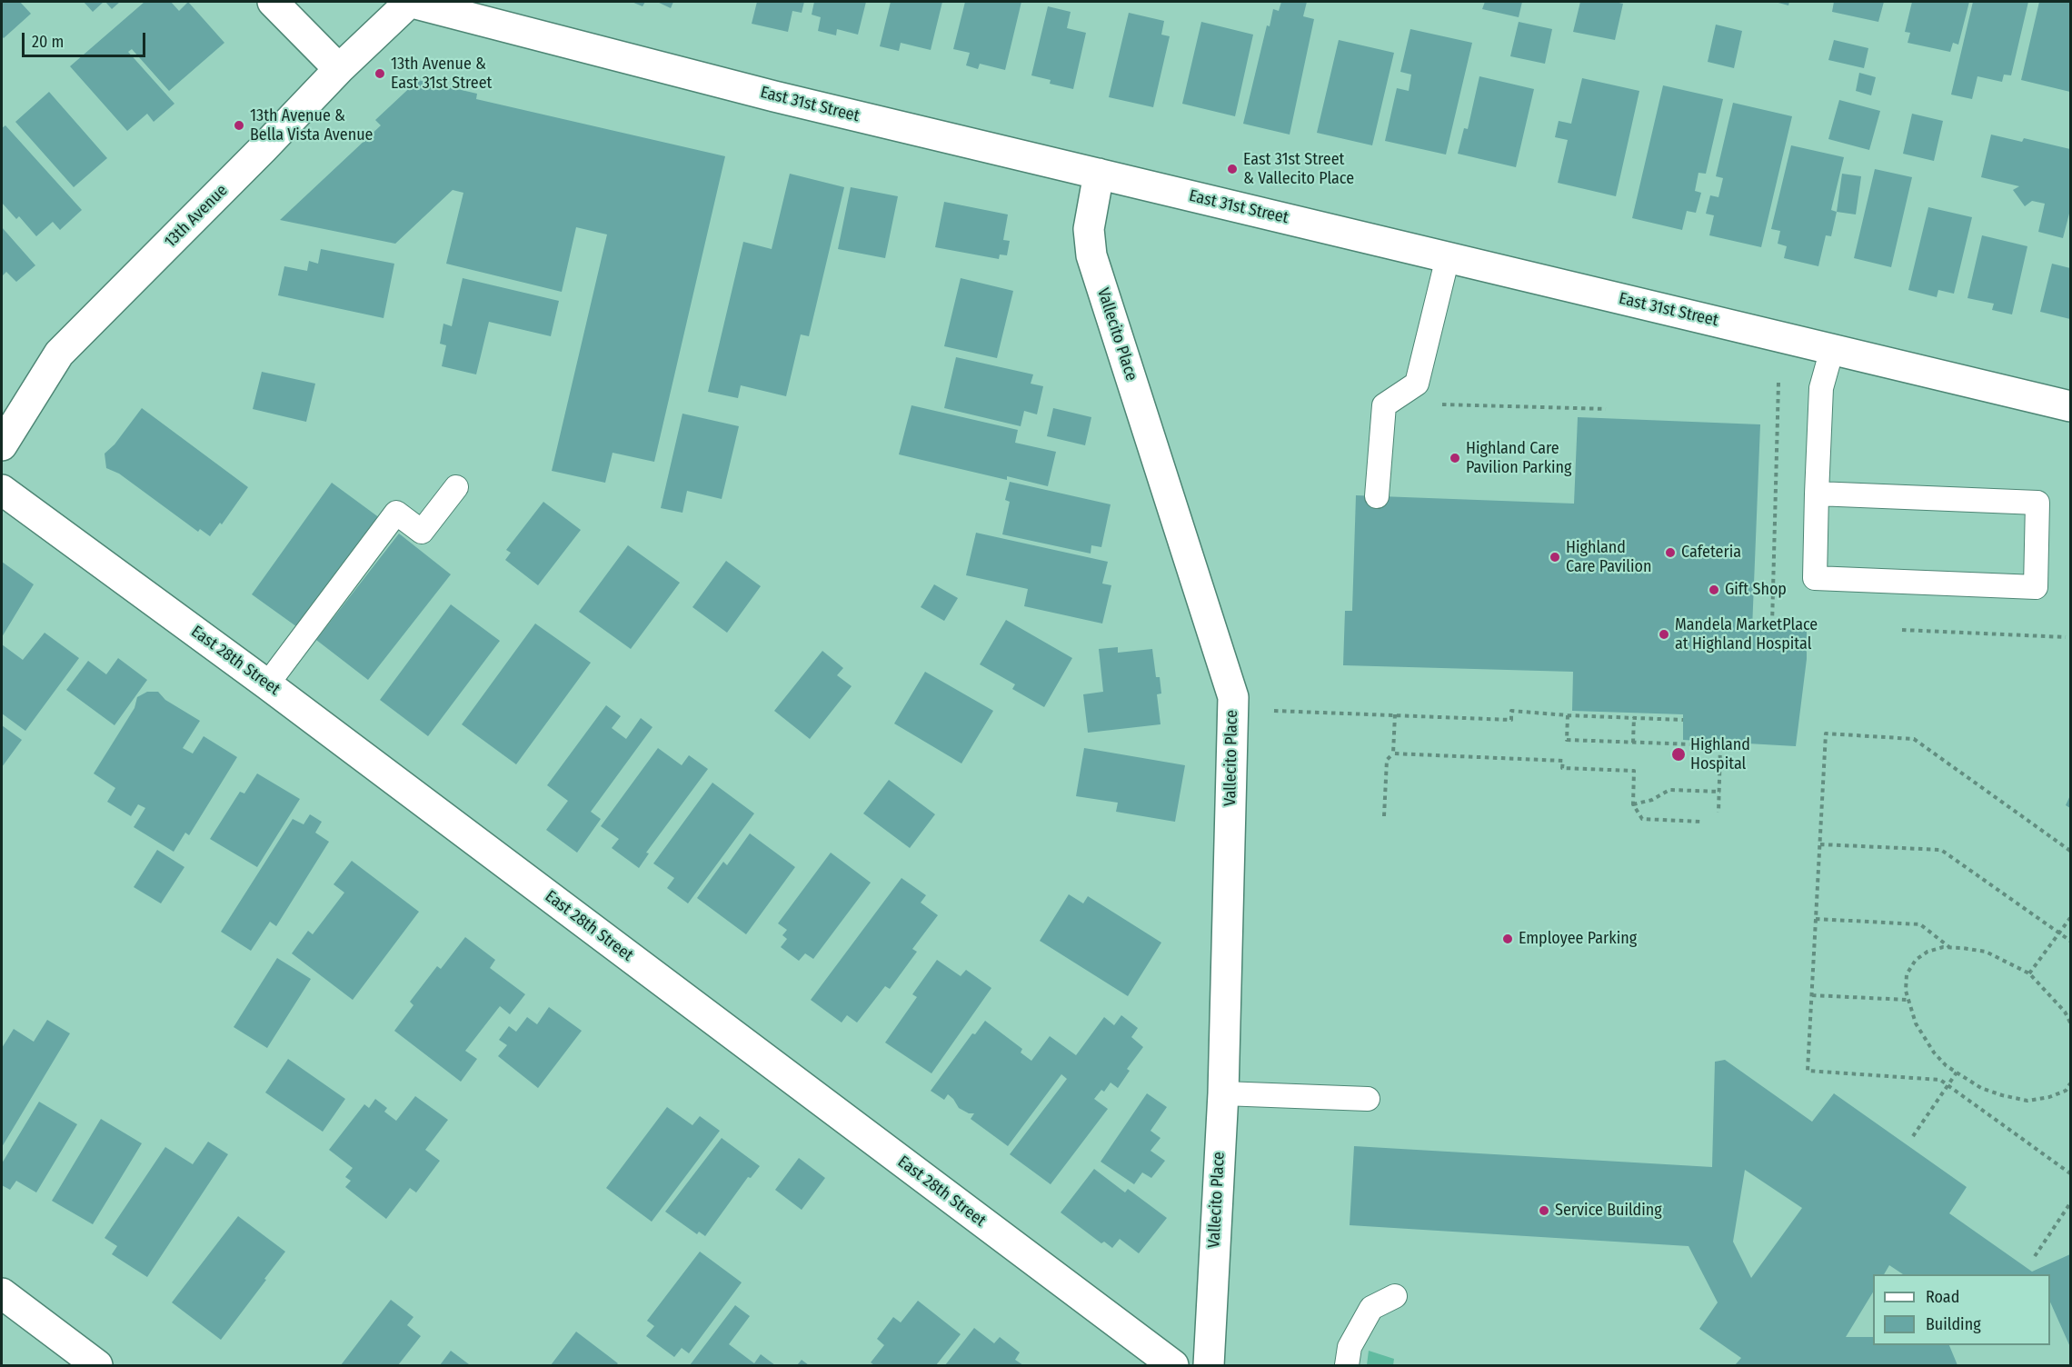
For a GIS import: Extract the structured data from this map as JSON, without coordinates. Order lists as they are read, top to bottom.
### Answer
{
  "streets": {
    "street": [
      "East 31st Street",
      "13th Avenue",
      "Vallecito Place",
      "East 28th Street"
    ]
  },
  "crossings": [
    ["East 31st Street", "13th Avenue"],
    ["East 31st Street", "Vallecito Place"]
  ],
  "places": [
    "13th Avenue & East 31st Street",
    "13th Avenue & Bella Vista Avenue",
    "East 31st Street & Vallecito Place",
    "Highland Care Pavilion Parking",
    "Cafeteria",
    "Highland Care Pavilion",
    "Gift Shop",
    "Mandela MarketPlace at Highland Hospital",
    "Highland Hospital",
    "Employee Parking",
    "Service Building"
  ],
  "legend": ["Road", "Building"],
  "scale_bar": "20 m"
}
